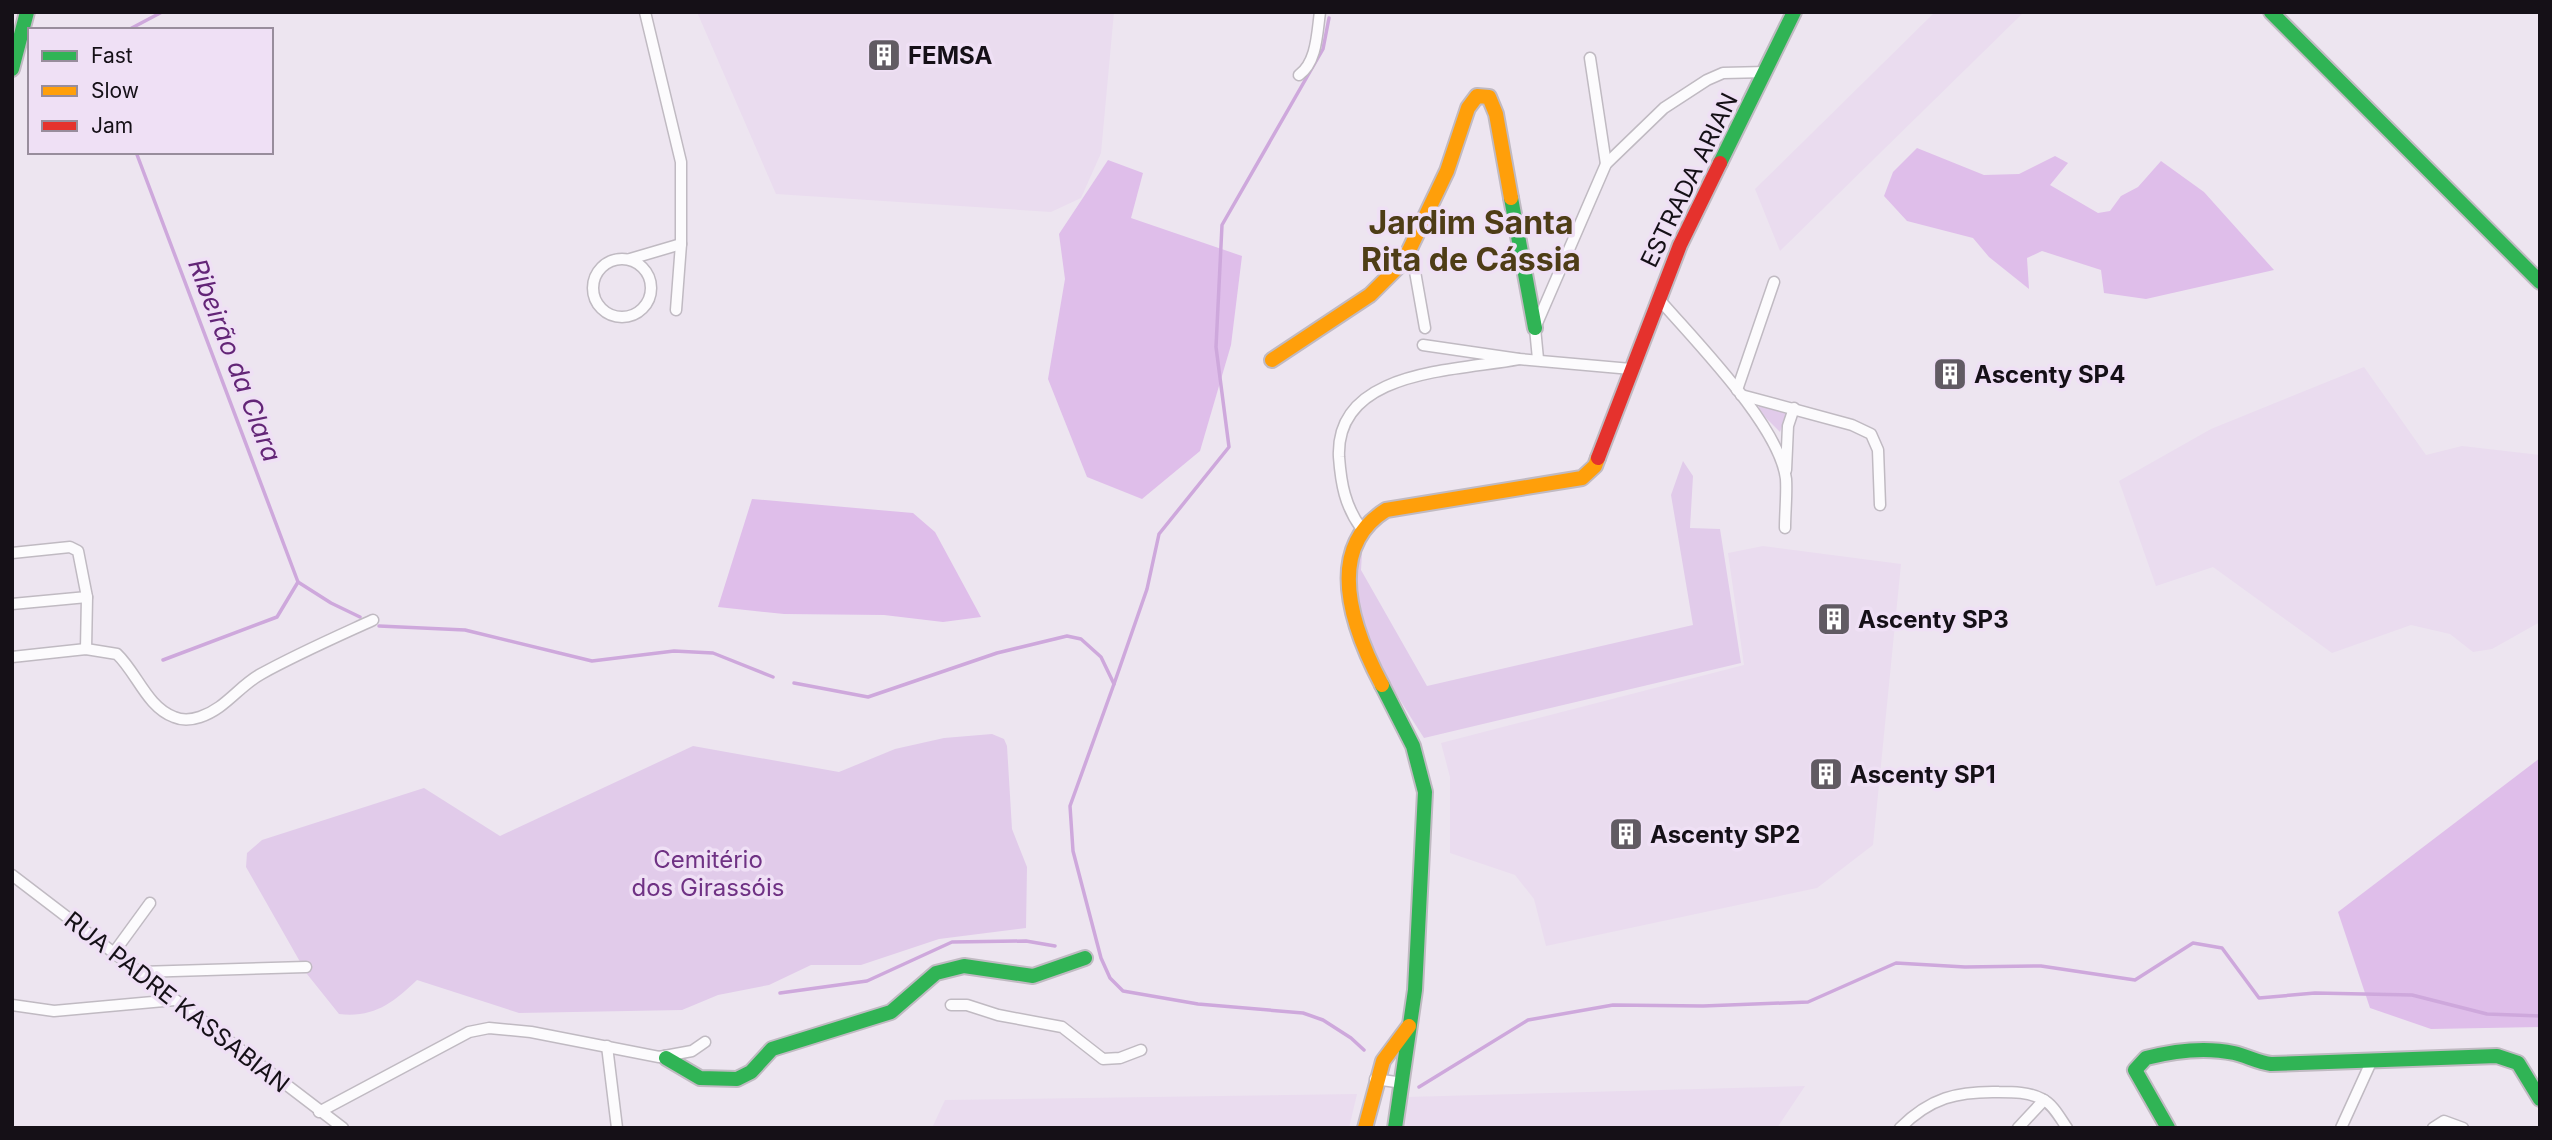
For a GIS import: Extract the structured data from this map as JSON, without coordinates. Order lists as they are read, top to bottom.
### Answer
{
  "streets": {
    "street": ["ESTRADA ARIAN", "RUA PADRE KASSABIAN"]
  },
  "districts": ["Jardim Santa Rita de Cássia"],
  "water": ["Ribeirão da Clara"],
  "parks": ["Cemitério dos Girassóis"],
  "places": {
    "building": [
      "FEMSA",
      "Ascenty SP4",
      "Ascenty SP3",
      "Ascenty SP1",
      "Ascenty SP2"
    ]
  },
  "legend": ["Fast", "Slow", "Jam"]
}
